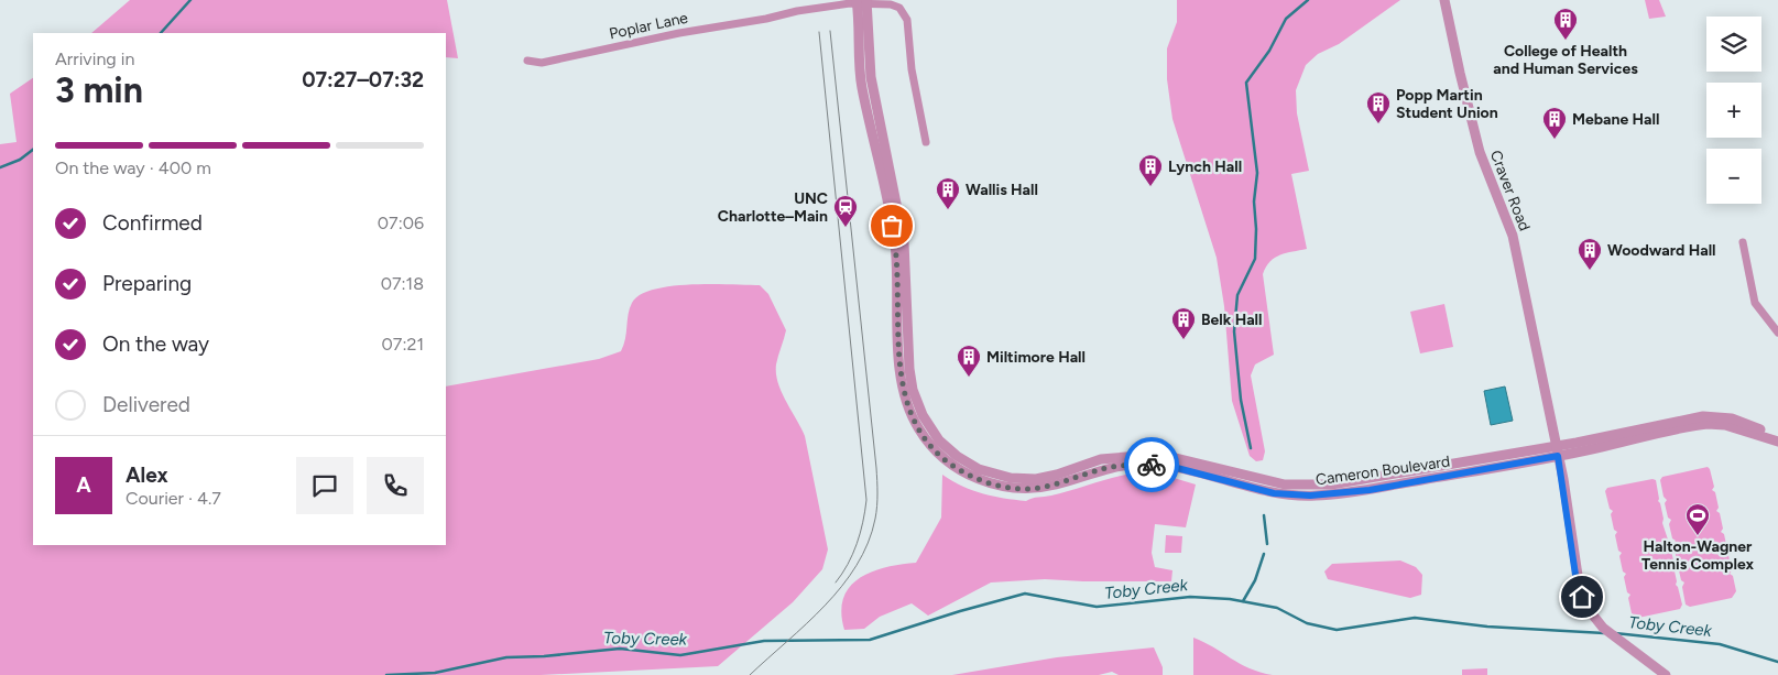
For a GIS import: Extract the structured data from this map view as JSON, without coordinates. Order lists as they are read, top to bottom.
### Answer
{
  "streets": {
    "street": ["Poplar Lane", "Craver Road", "Cameron Boulevard"]
  },
  "crossings": [
    ["Poplar Lane", "Cameron Boulevard"],
    ["Craver Road", "Cameron Boulevard"]
  ],
  "water": ["Toby Creek"],
  "places": {
    "building": [
      "College of Health and Human Services",
      "Popp Martin Student Union",
      "Mebane Hall",
      "Lynch Hall",
      "Wallis Hall",
      "Woodward Hall",
      "Belk Hall",
      "Miltimore Hall"
    ],
    "station": ["UNC Charlotte–Main"],
    "sports": ["Halton-Wagner Tennis Complex"]
  },
  "page": {
    "map_buttons": ["+", "−"],
    "heading": ["3 min", "Arriving in", "07:27–07:32"],
    "panel": ["Alex", "Courier · 4.7"],
    "bar": "On the way · 400 m",
    "list": [
      ["Confirmed", "07:06"],
      ["Preparing", "07:18"],
      ["On the way", "07:21"],
      "Delivered"
    ],
    "round": "A"
  }
}
